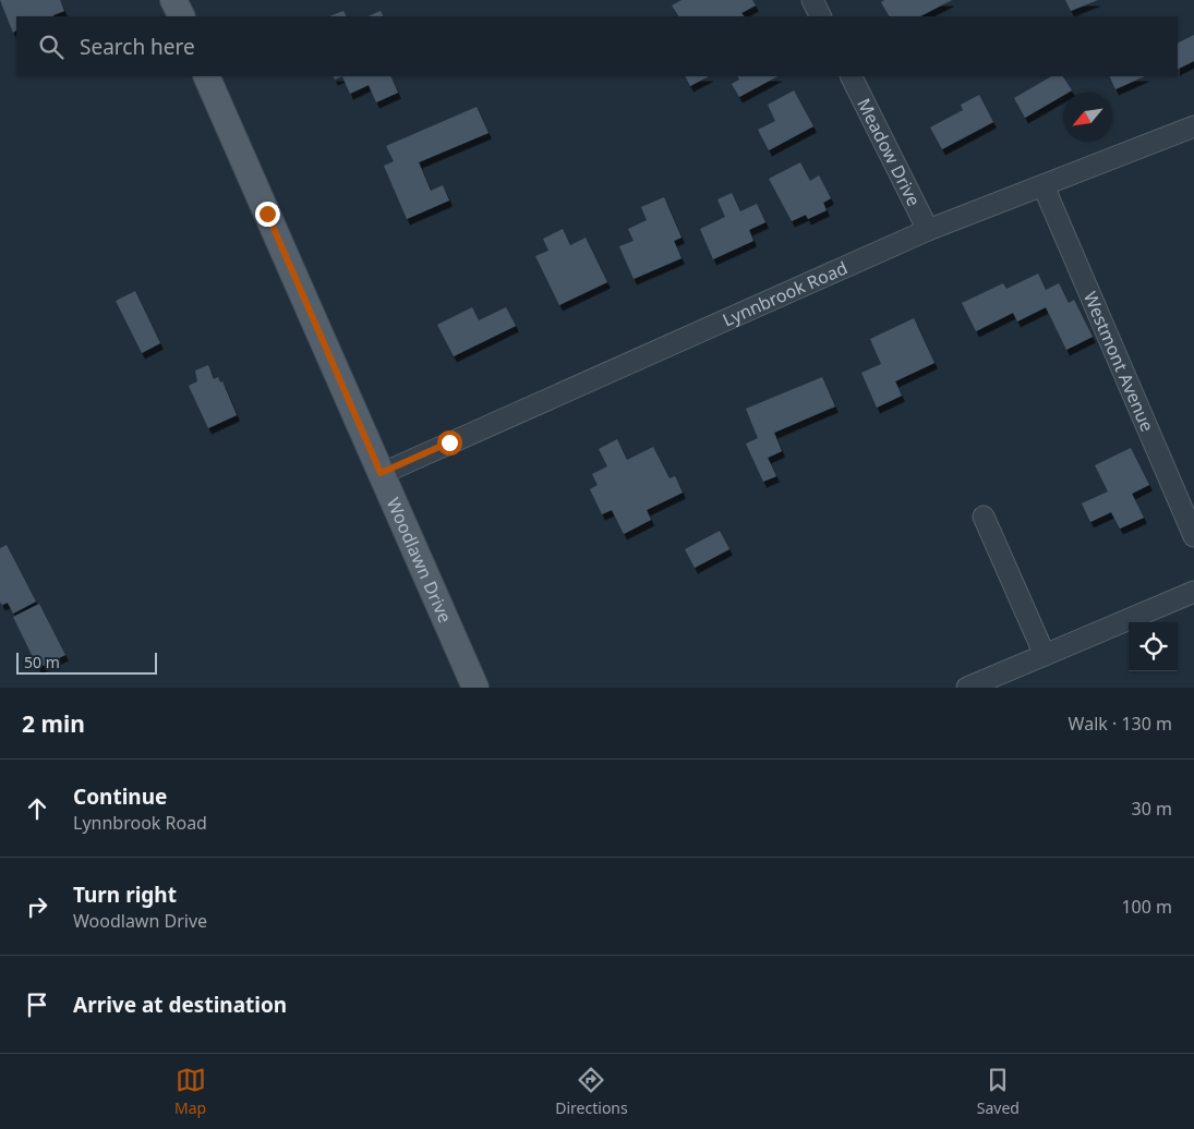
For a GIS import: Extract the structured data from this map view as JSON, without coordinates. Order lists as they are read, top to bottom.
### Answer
{
  "streets": {
    "main road": ["Woodlawn Drive"],
    "street": ["Meadow Drive", "Lynnbrook Road", "Westmont Avenue"]
  },
  "crossings": [
    ["Meadow Drive", "Lynnbrook Road"],
    ["Lynnbrook Road", "Westmont Avenue"],
    ["Lynnbrook Road", "Woodlawn Drive"]
  ],
  "scale_bar": "50 m",
  "north": "bottom left",
  "page": {
    "search": "Search here",
    "scale": "50 m",
    "heading": ["2 min", "Walk · 130 m"],
    "list": [
      ["Continue", "Lynnbrook Road", "30 m"],
      ["Turn right", "Woodlawn Drive", "100 m"],
      "Arrive at destination"
    ],
    "nav": ["Map", "Directions", "Saved"]
  }
}
